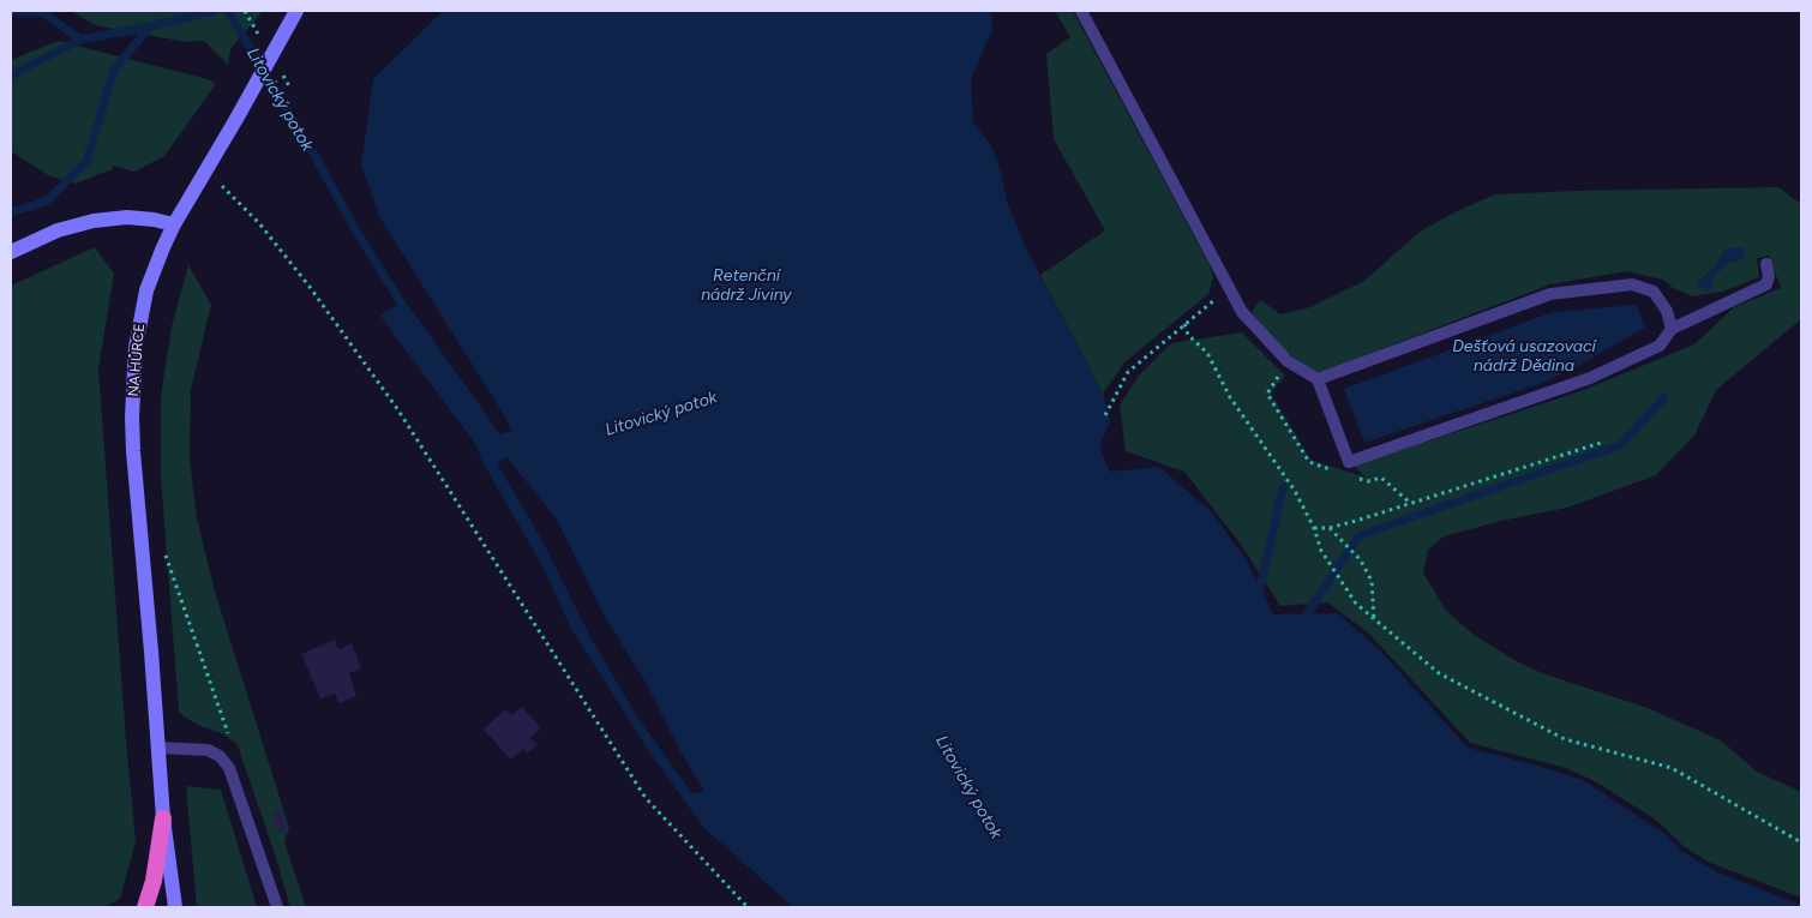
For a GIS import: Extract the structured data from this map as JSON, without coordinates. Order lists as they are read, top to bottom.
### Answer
{
  "streets": {
    "main road": ["NA HŮRCE"]
  },
  "water": ["Litovický potok", "Retenční nádrž Jiviny", "Dešťová usazovací nádrž Dědina"]
}
